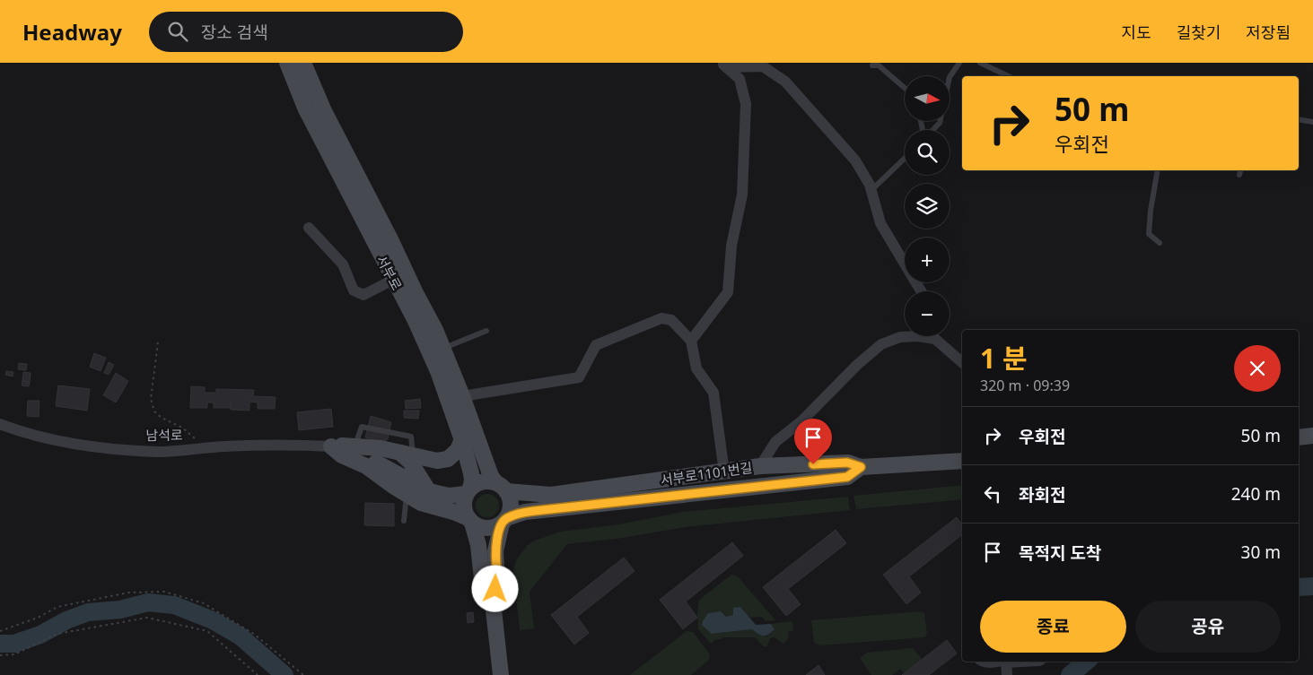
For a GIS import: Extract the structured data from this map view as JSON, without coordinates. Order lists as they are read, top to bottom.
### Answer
{
  "streets": {
    "street": ["서부로", "남석로", "서부로1101번길"]
  },
  "crossings": [
    ["서부로", "서부로1101번길"]
  ],
  "north": "right",
  "page": {
    "header": "Headway",
    "search": "장소 검색",
    "nav": ["지도", "길찾기", "저장됨"],
    "map_buttons": ["+", "−"],
    "turn": ["50 m", "우회전"],
    "heading": ["1 분", "320 m · 09:39"],
    "list": [
      {
        "name": "우회전",
        "value": "50 m"
      },
      {
        "name": "좌회전",
        "value": "240 m"
      },
      {
        "name": "목적지 도착",
        "value": "30 m"
      }
    ],
    "buttons": ["종료", "공유"]
  }
}
